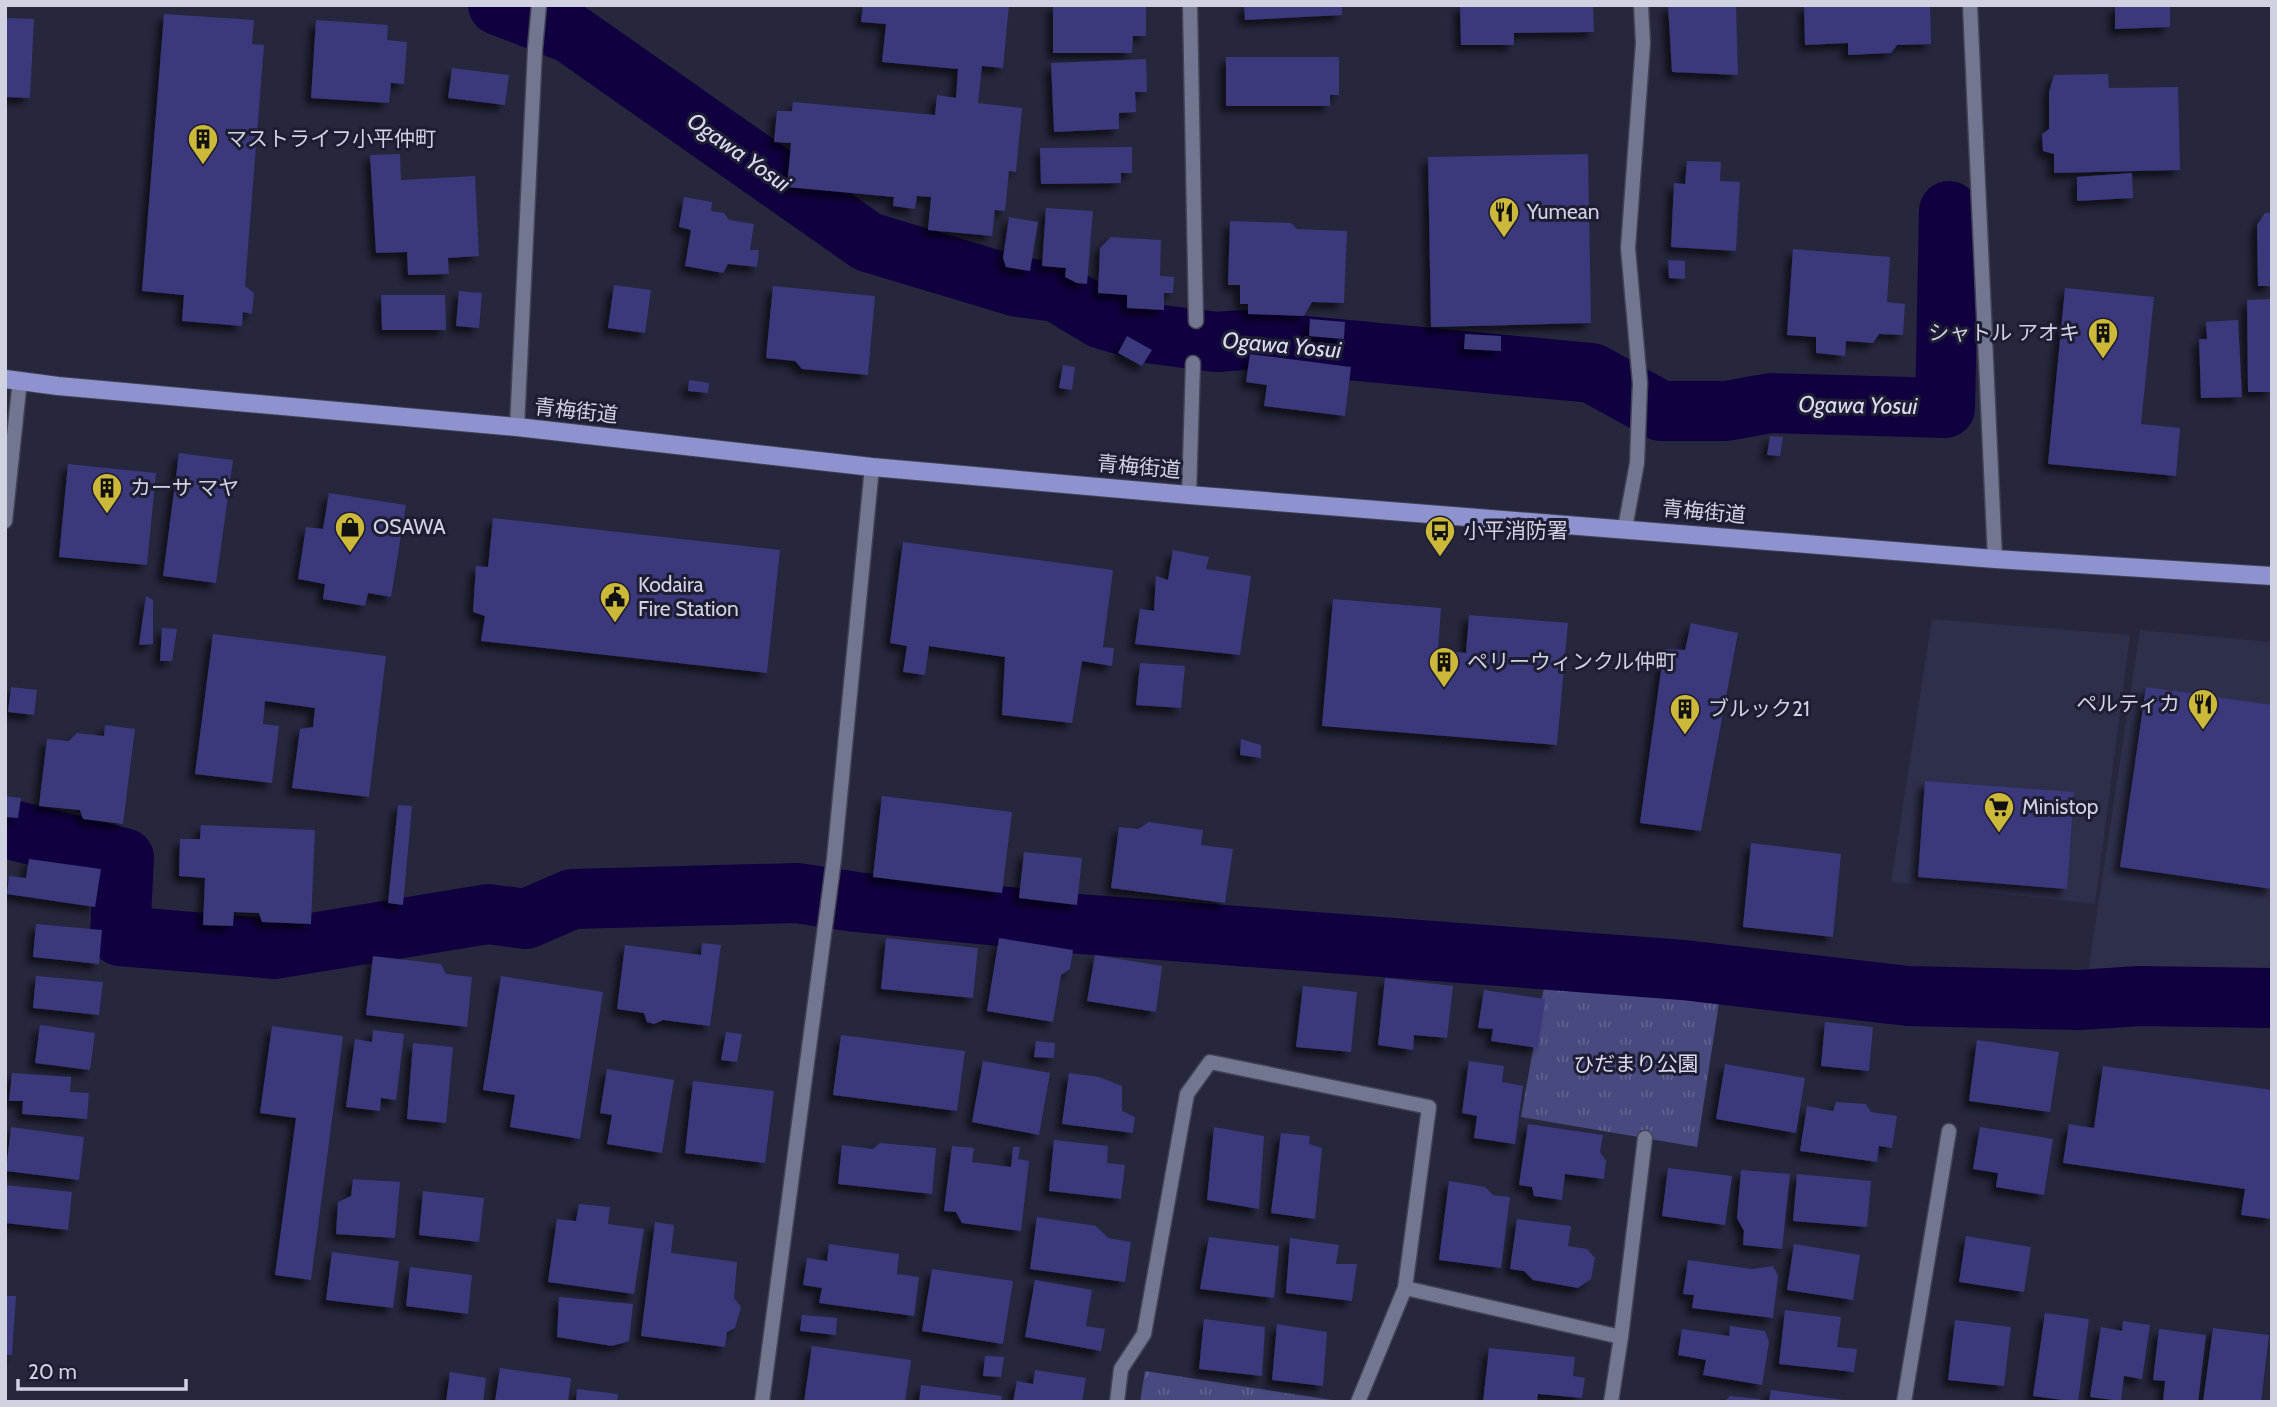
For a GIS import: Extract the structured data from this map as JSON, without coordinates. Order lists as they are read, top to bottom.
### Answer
{
  "streets": {
    "main road": ["青梅街道"]
  },
  "water": ["Ogawa Yosui"],
  "parks": ["ひだまり公園"],
  "places": {
    "building": [
      "マストライフ小平仲町",
      "シャトル アオキ",
      "カーサ マヤ",
      "ペリーウィンクル仲町",
      "ブルック21"
    ],
    "restaurant": ["Yumean", "ペルティカ"],
    "shop": ["OSAWA"],
    "bus stop": ["小平消防署"],
    "public building": ["Kodaira Fire Station"],
    "supermarket": ["Ministop"]
  },
  "scale_bar": "20 m"
}
